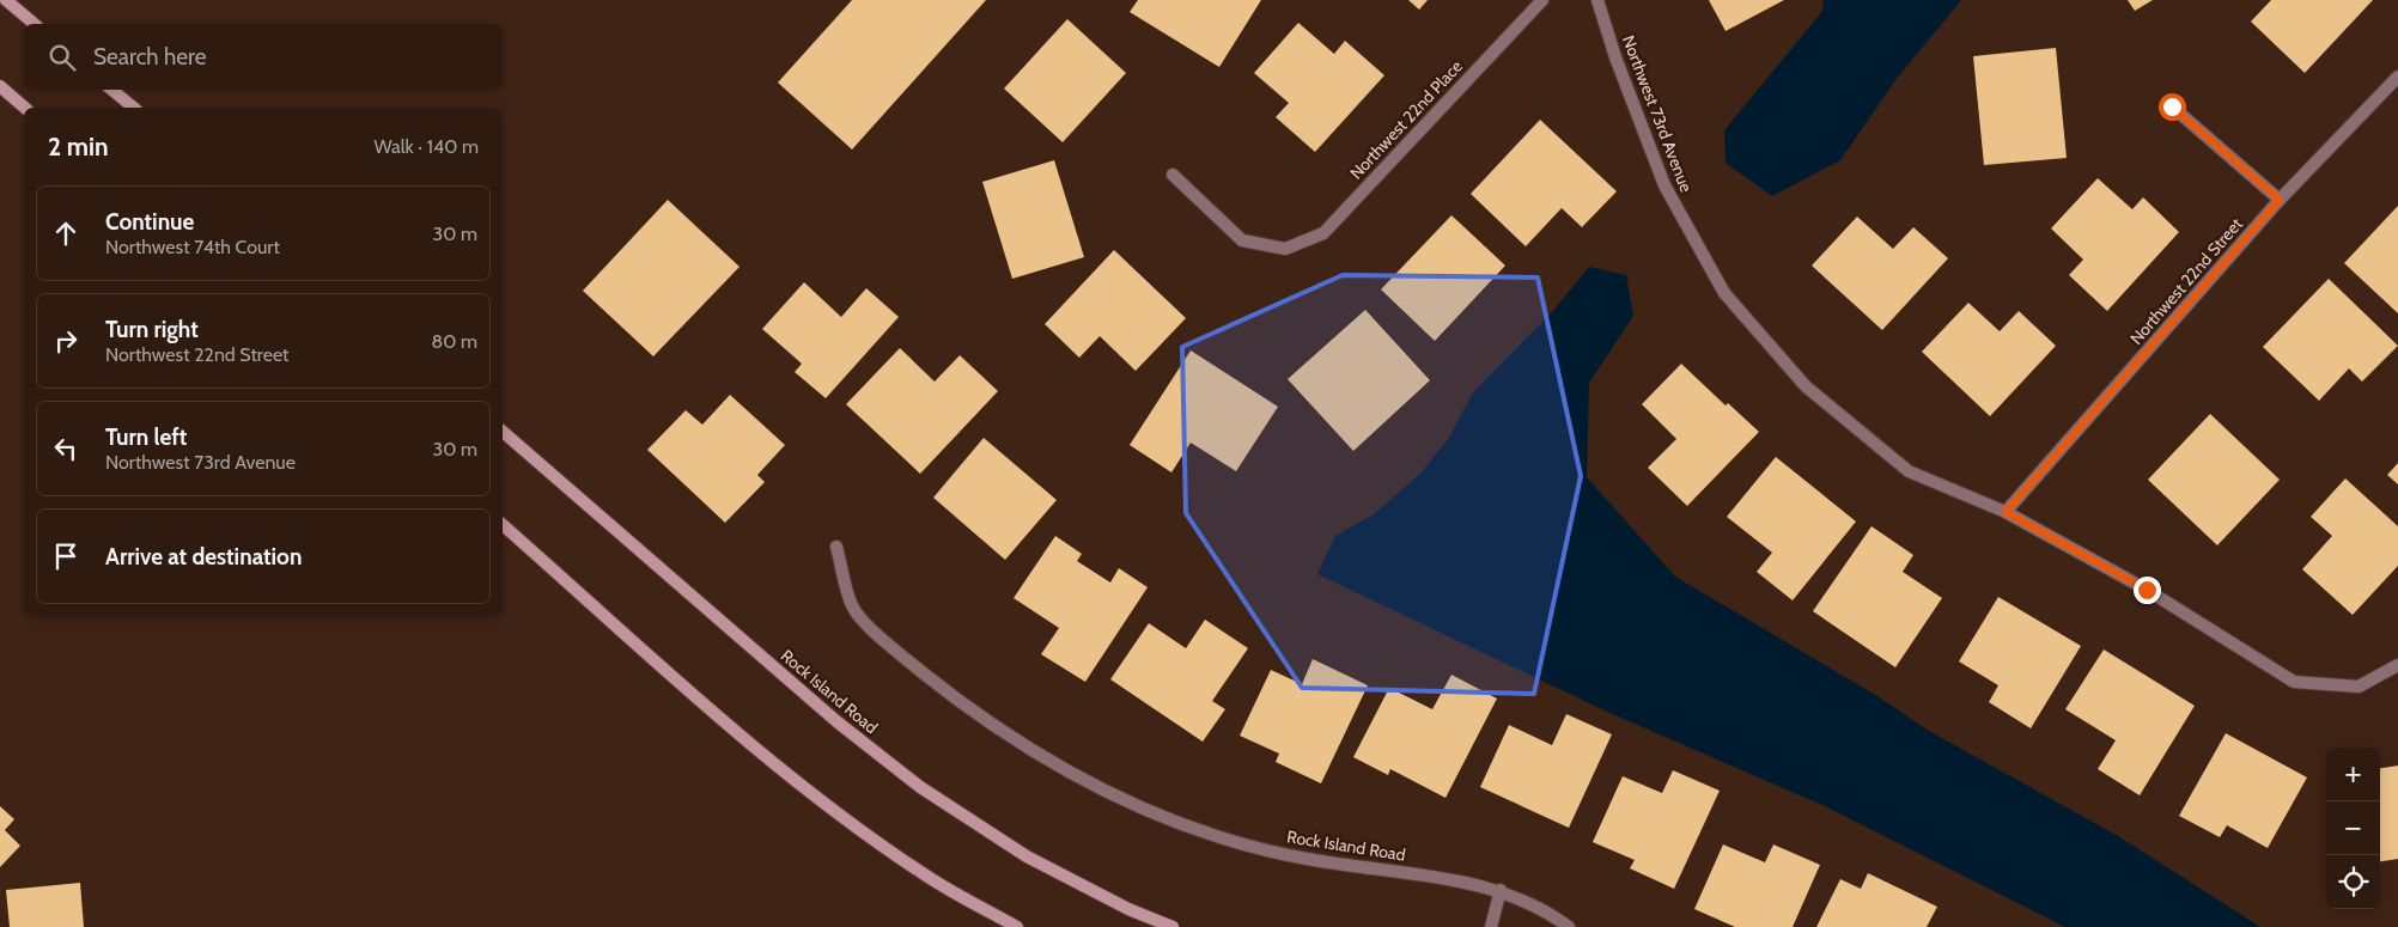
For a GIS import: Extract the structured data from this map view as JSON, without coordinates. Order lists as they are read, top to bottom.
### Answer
{
  "streets": {
    "main road": ["Rock Island Road"],
    "street": ["Northwest 73rd Avenue", "Northwest 22nd Place", "Northwest 22nd Street"]
  },
  "crossings": [
    ["Northwest 73rd Avenue", "Northwest 22nd Street"]
  ],
  "page": {
    "search": "Search here",
    "heading": ["2 min", "Walk · 140 m"],
    "list": [
      ["Continue", "Northwest 74th Court", "30 m"],
      ["Turn right", "Northwest 22nd Street", "80 m"],
      ["Turn left", "Northwest 73rd Avenue", "30 m"],
      "Arrive at destination"
    ],
    "map_buttons": ["+", "−"]
  }
}
